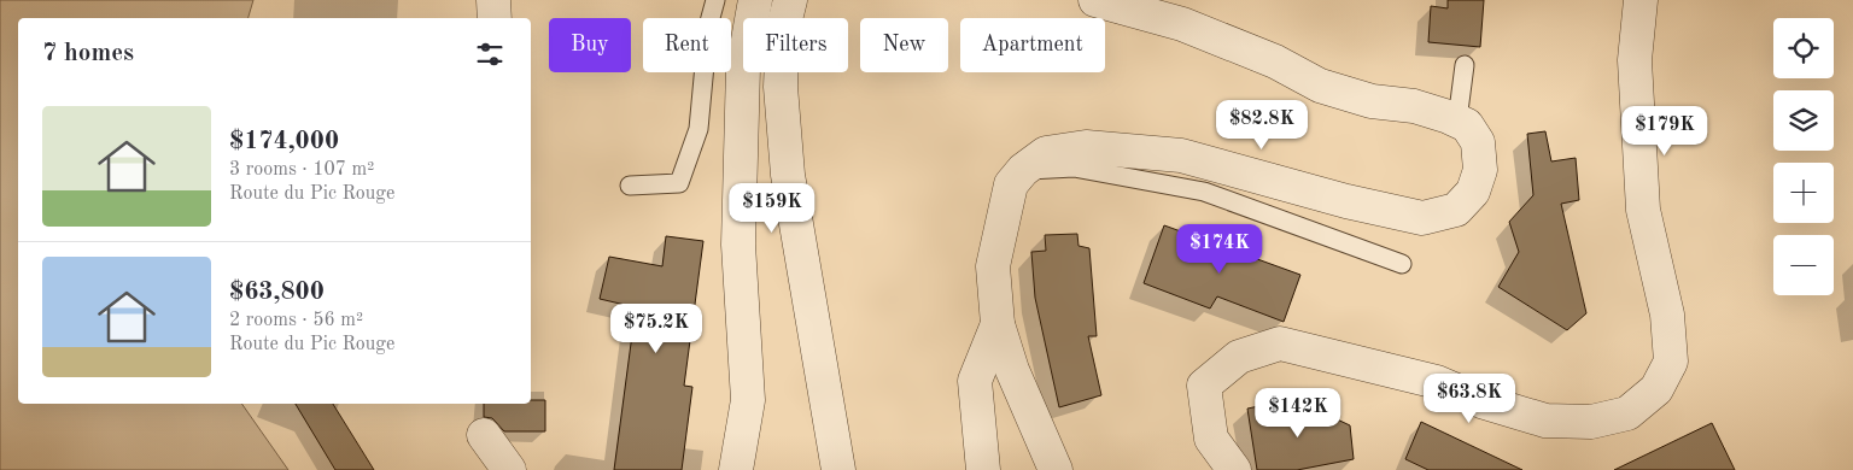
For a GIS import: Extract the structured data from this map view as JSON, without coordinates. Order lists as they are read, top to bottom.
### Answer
{
  "page": {
    "map_buttons": ["+", "−"],
    "chip": [
      "Buy",
      "Rent",
      "Filters",
      "New",
      "Apartment"
    ],
    "heading": "7 homes",
    "list": [
      {
        "name": "$174,000",
        "note": "3 rooms · 107 m² · Route du Pic Rouge"
      },
      {
        "name": "$63,800",
        "note": "2 rooms · 56 m² · Route du Pic Rouge"
      }
    ],
    "price": [
      "$82.8K",
      "$179K",
      "$159K",
      "$174K",
      "$75.2K",
      "$63.8K",
      "$142K"
    ]
  }
}
